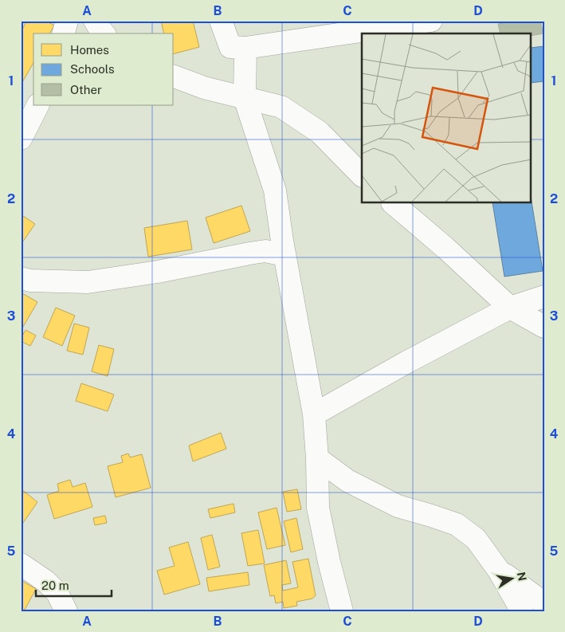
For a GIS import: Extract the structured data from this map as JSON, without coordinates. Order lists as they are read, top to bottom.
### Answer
{
  "legend": ["Homes", "Schools", "Other"],
  "scale_bar": "20 m",
  "north": "right",
  "grid": {
    "columns": [
      "A",
      "B",
      "C",
      "D"
    ],
    "rows": [
      "1",
      "2",
      "3",
      "4",
      "5"
    ]
  }
}
